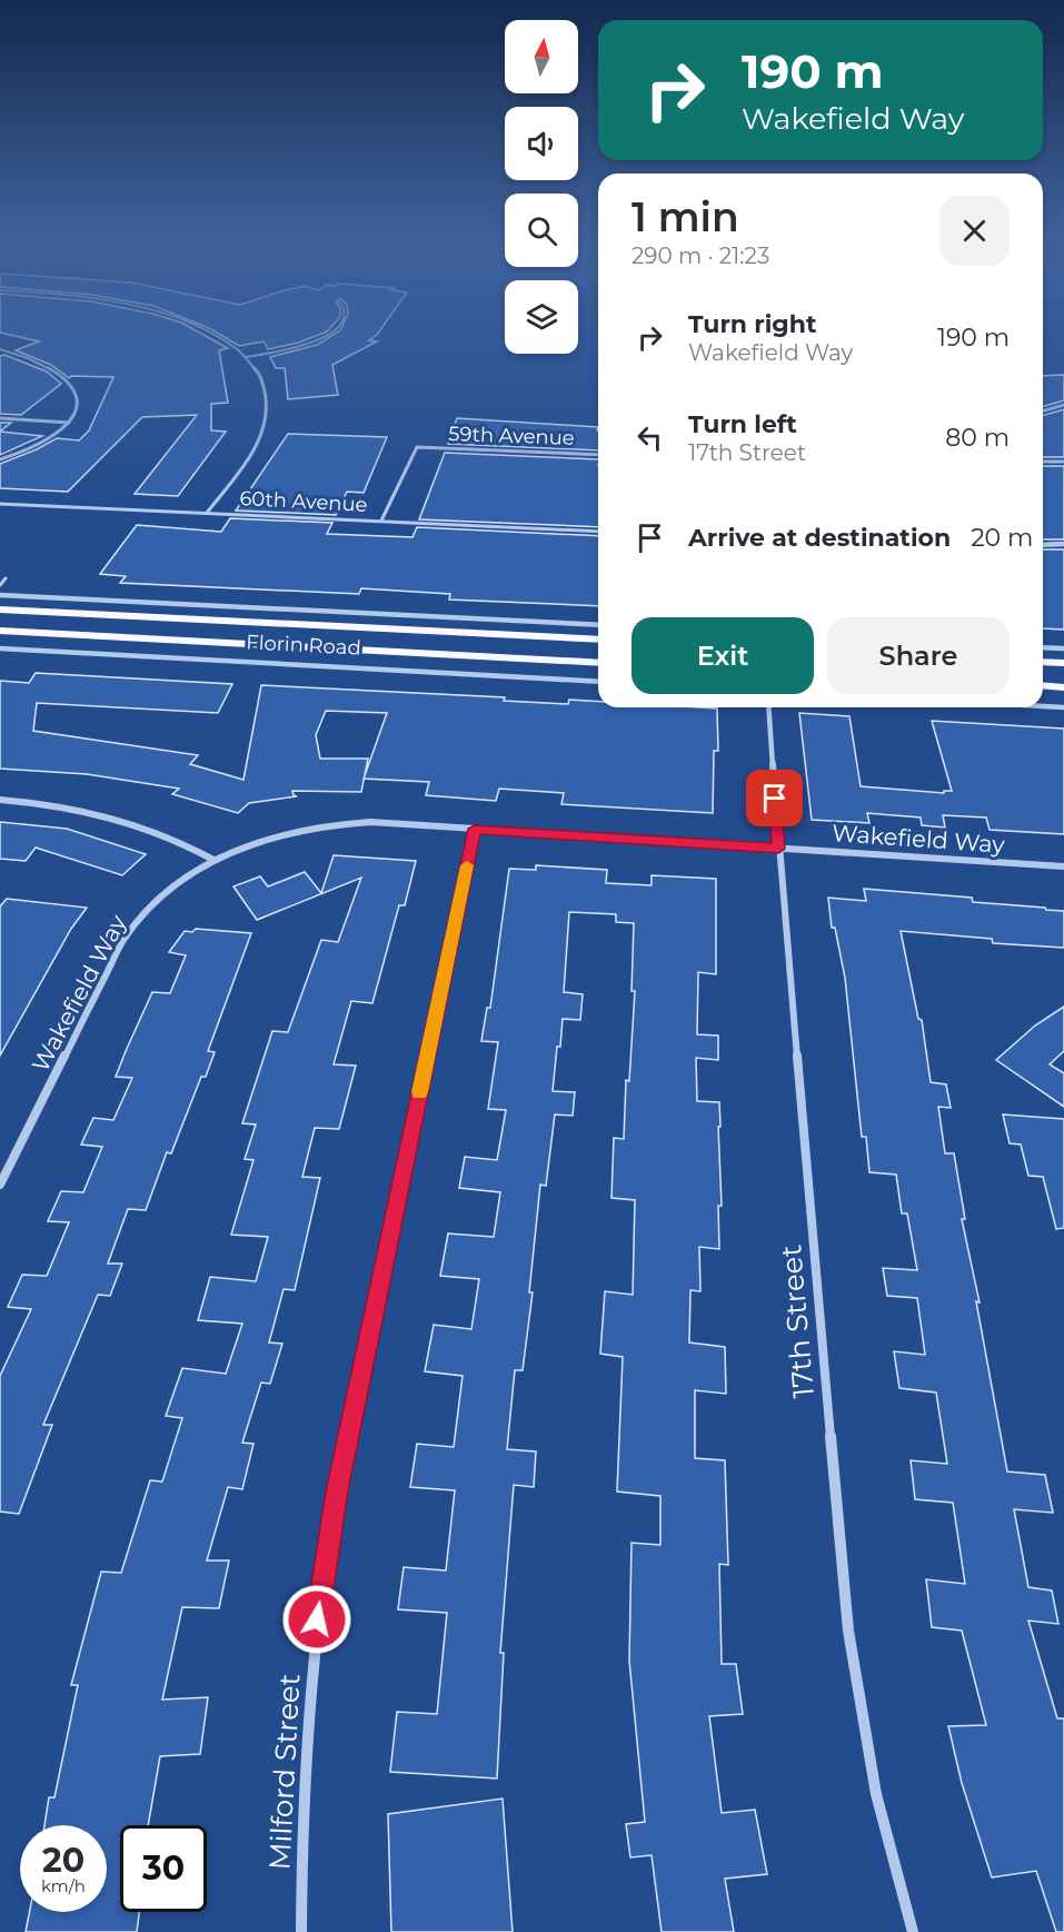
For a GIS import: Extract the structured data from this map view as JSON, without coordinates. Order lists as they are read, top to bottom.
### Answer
{
  "streets": {
    "main road": ["Florin Road"],
    "street": [
      "59th Avenue",
      "60th Avenue",
      "Wakefield Way",
      "17th Street",
      "Milford Street"
    ]
  },
  "crossings": [
    ["59th Avenue", "60th Avenue"],
    ["Wakefield Way", "17th Street"],
    ["Wakefield Way", "Milford Street"]
  ],
  "north": "top",
  "page": {
    "turn": ["190 m", "Wakefield Way"],
    "heading": ["1 min", "290 m · 21:23"],
    "list": [
      {
        "name": "Turn right",
        "note": "Wakefield Way",
        "value": "190 m"
      },
      {
        "name": "Turn left",
        "note": "17th Street",
        "value": "80 m"
      },
      {
        "name": "Arrive at destination",
        "value": "20 m"
      }
    ],
    "buttons": ["Exit", "Share"],
    "speed": "20 km/h",
    "limit": "30"
  }
}
